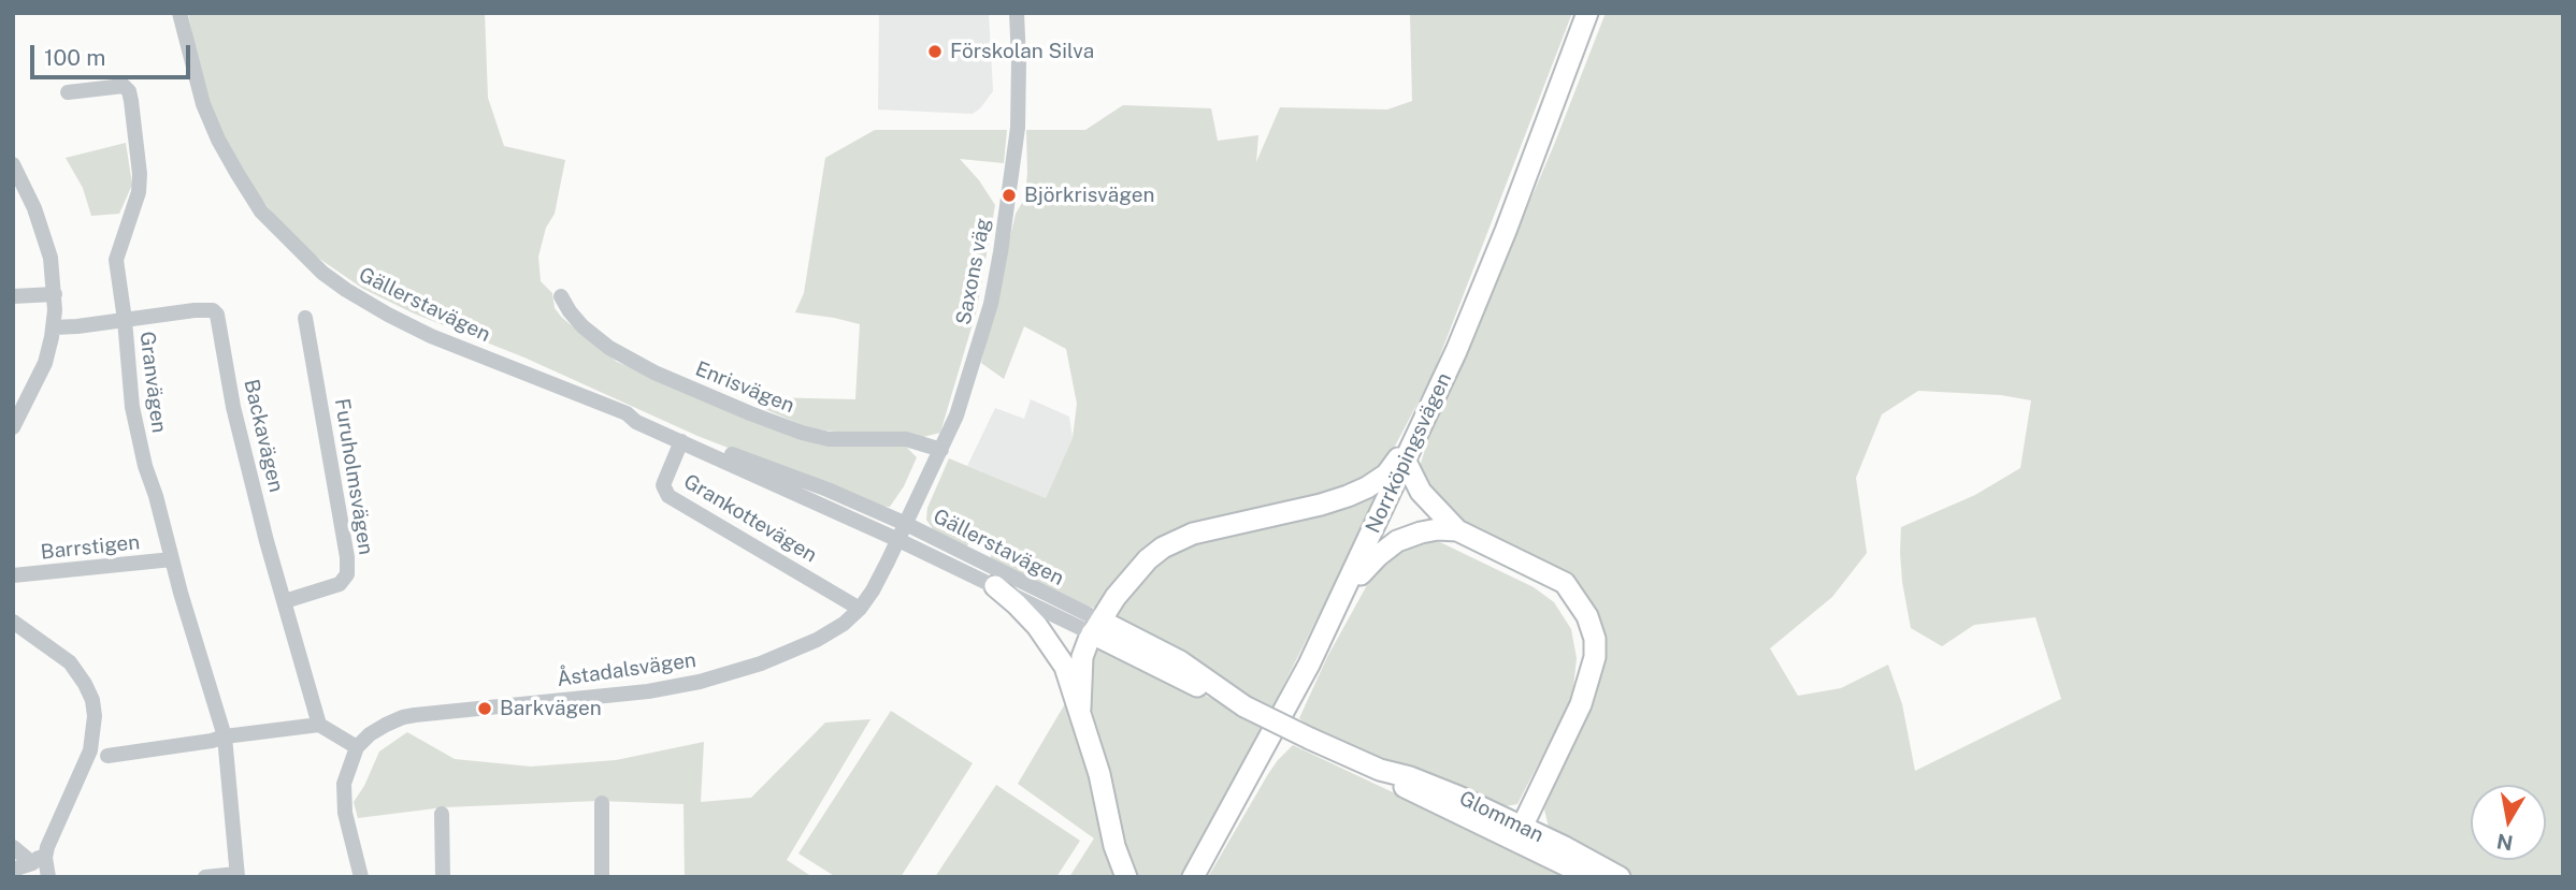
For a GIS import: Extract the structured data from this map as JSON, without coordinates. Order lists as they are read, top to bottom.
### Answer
{
  "streets": {
    "main road": ["Norrköpingsvägen", "Glomman"],
    "street": [
      "Saxons väg",
      "Gällerstavägen",
      "Granvägen",
      "Enrisvägen",
      "Backavägen",
      "Furuholmsvägen",
      "Grankottevägen",
      "Barrstigen",
      "Åstadalsvägen"
    ]
  },
  "crossings": [
    ["Saxons väg", "Gällerstavägen"],
    ["Saxons väg", "Enrisvägen"],
    ["Saxons väg", "Åstadalsvägen"],
    ["Gällerstavägen", "Grankottevägen"],
    ["Gällerstavägen", "Åstadalsvägen"],
    ["Gällerstavägen", "Glomman"],
    ["Granvägen", "Backavägen"],
    ["Granvägen", "Barrstigen"],
    ["Backavägen", "Furuholmsvägen"],
    ["Grankottevägen", "Åstadalsvägen"]
  ],
  "places": ["Förskolan Silva", "Björkrisvägen", "Barkvägen"],
  "scale_bar": "100 m",
  "north": "bottom"
}
